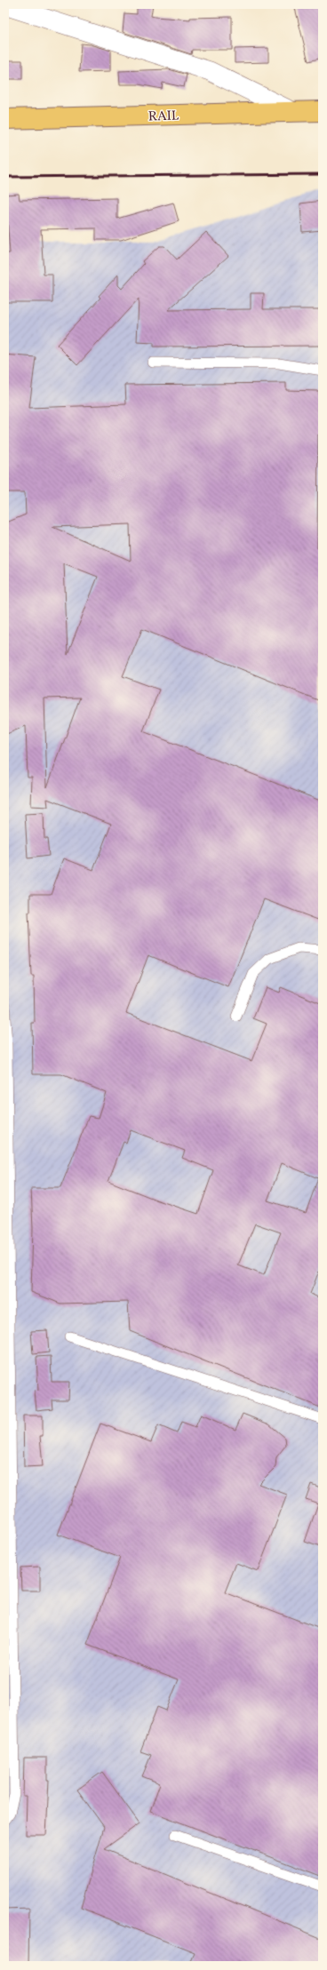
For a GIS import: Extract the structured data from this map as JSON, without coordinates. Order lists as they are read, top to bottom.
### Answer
{
  "streets": {
    "main road": ["RAIL"]
  }
}
